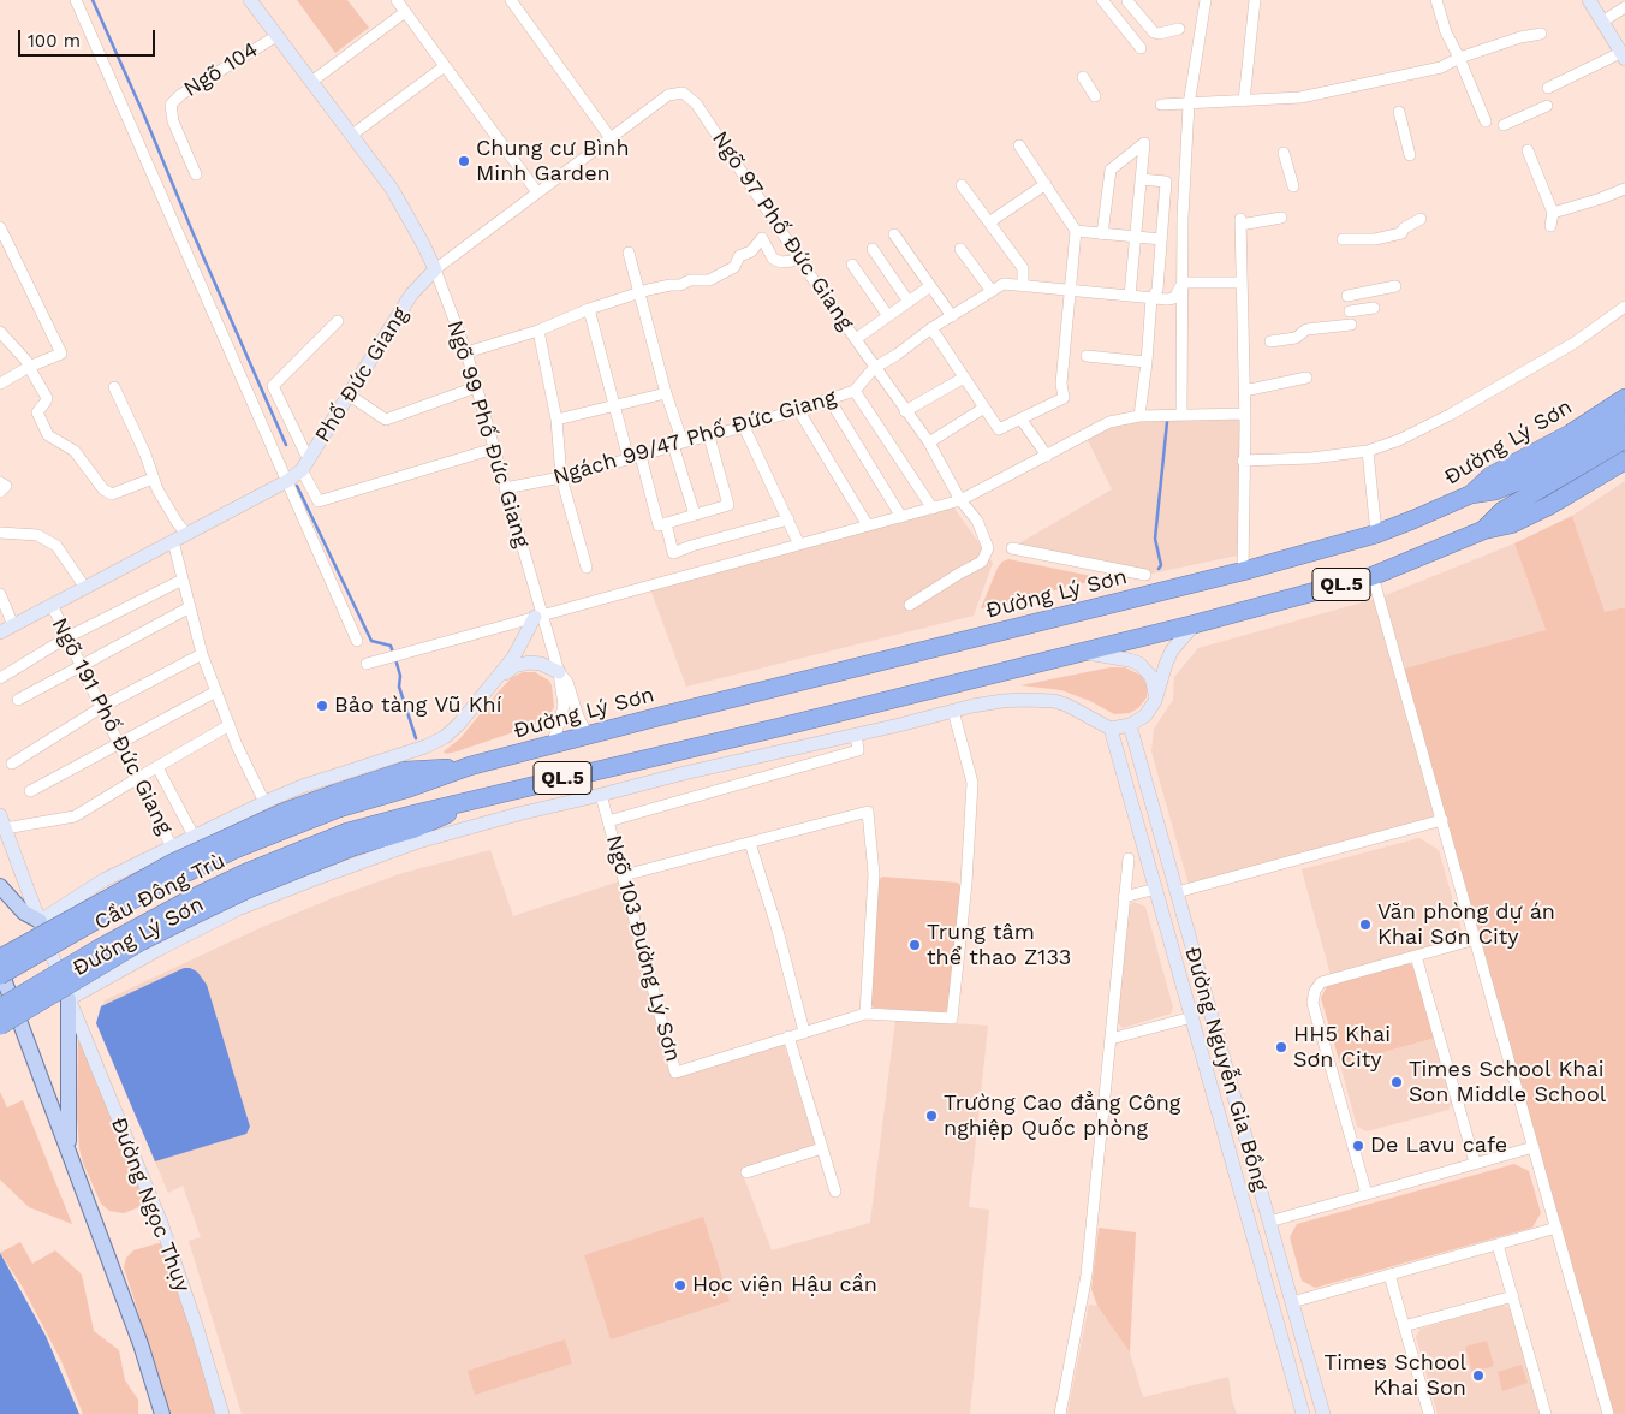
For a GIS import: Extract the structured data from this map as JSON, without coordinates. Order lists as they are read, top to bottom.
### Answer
{
  "streets": {
    "highway": ["Đường Lý Sơn", "QL.5", "Cầu Đông Trù"],
    "street": [
      "Ngõ 104",
      "Ngõ 97 Phố Đức Giang",
      "Phố Đức Giang",
      "Ngõ 99 Phố Đức Giang",
      "Ngách 99/47 Phố Đức Giang",
      "Ngõ 191 Phố Đức Giang",
      "Ngõ 103 Đường Lý Sơn",
      "Đường Nguyễn Gia Bồng",
      "Đường Ngọc Thụy"
    ]
  },
  "crossings": [
    ["Ngõ 97 Phố Đức Giang", "Phố Đức Giang"],
    ["Ngõ 97 Phố Đức Giang", "Ngõ 99 Phố Đức Giang"],
    ["Ngõ 97 Phố Đức Giang", "Ngách 99/47 Phố Đức Giang"],
    ["Phố Đức Giang", "Ngõ 99 Phố Đức Giang"],
    ["Phố Đức Giang", "Ngõ 191 Phố Đức Giang"],
    ["Ngõ 99 Phố Đức Giang", "Ngách 99/47 Phố Đức Giang"],
    ["Đường Lý Sơn", "QL.5"],
    ["Đường Lý Sơn", "Cầu Đông Trù"],
    ["Đường Lý Sơn", "Ngõ 103 Đường Lý Sơn"],
    ["Đường Lý Sơn", "Đường Nguyễn Gia Bồng"],
    ["Đường Lý Sơn", "Đường Ngọc Thụy"],
    ["QL.5", "Cầu Đông Trù"]
  ],
  "places": [
    "Chung cư Bình Minh Garden",
    "Bảo tàng Vũ Khí",
    "Văn phòng dự án Khai Sơn City",
    "Trung tâm thể thao Z133",
    "HH5 Khai Sơn City",
    "Times School Khai Son Middle School",
    "Trường Cao đẳng Công nghiệp Quốc phòng",
    "De Lavu cafe",
    "Học viện Hậu cần",
    "Times School Khai Son"
  ],
  "scale_bar": "100 m"
}
